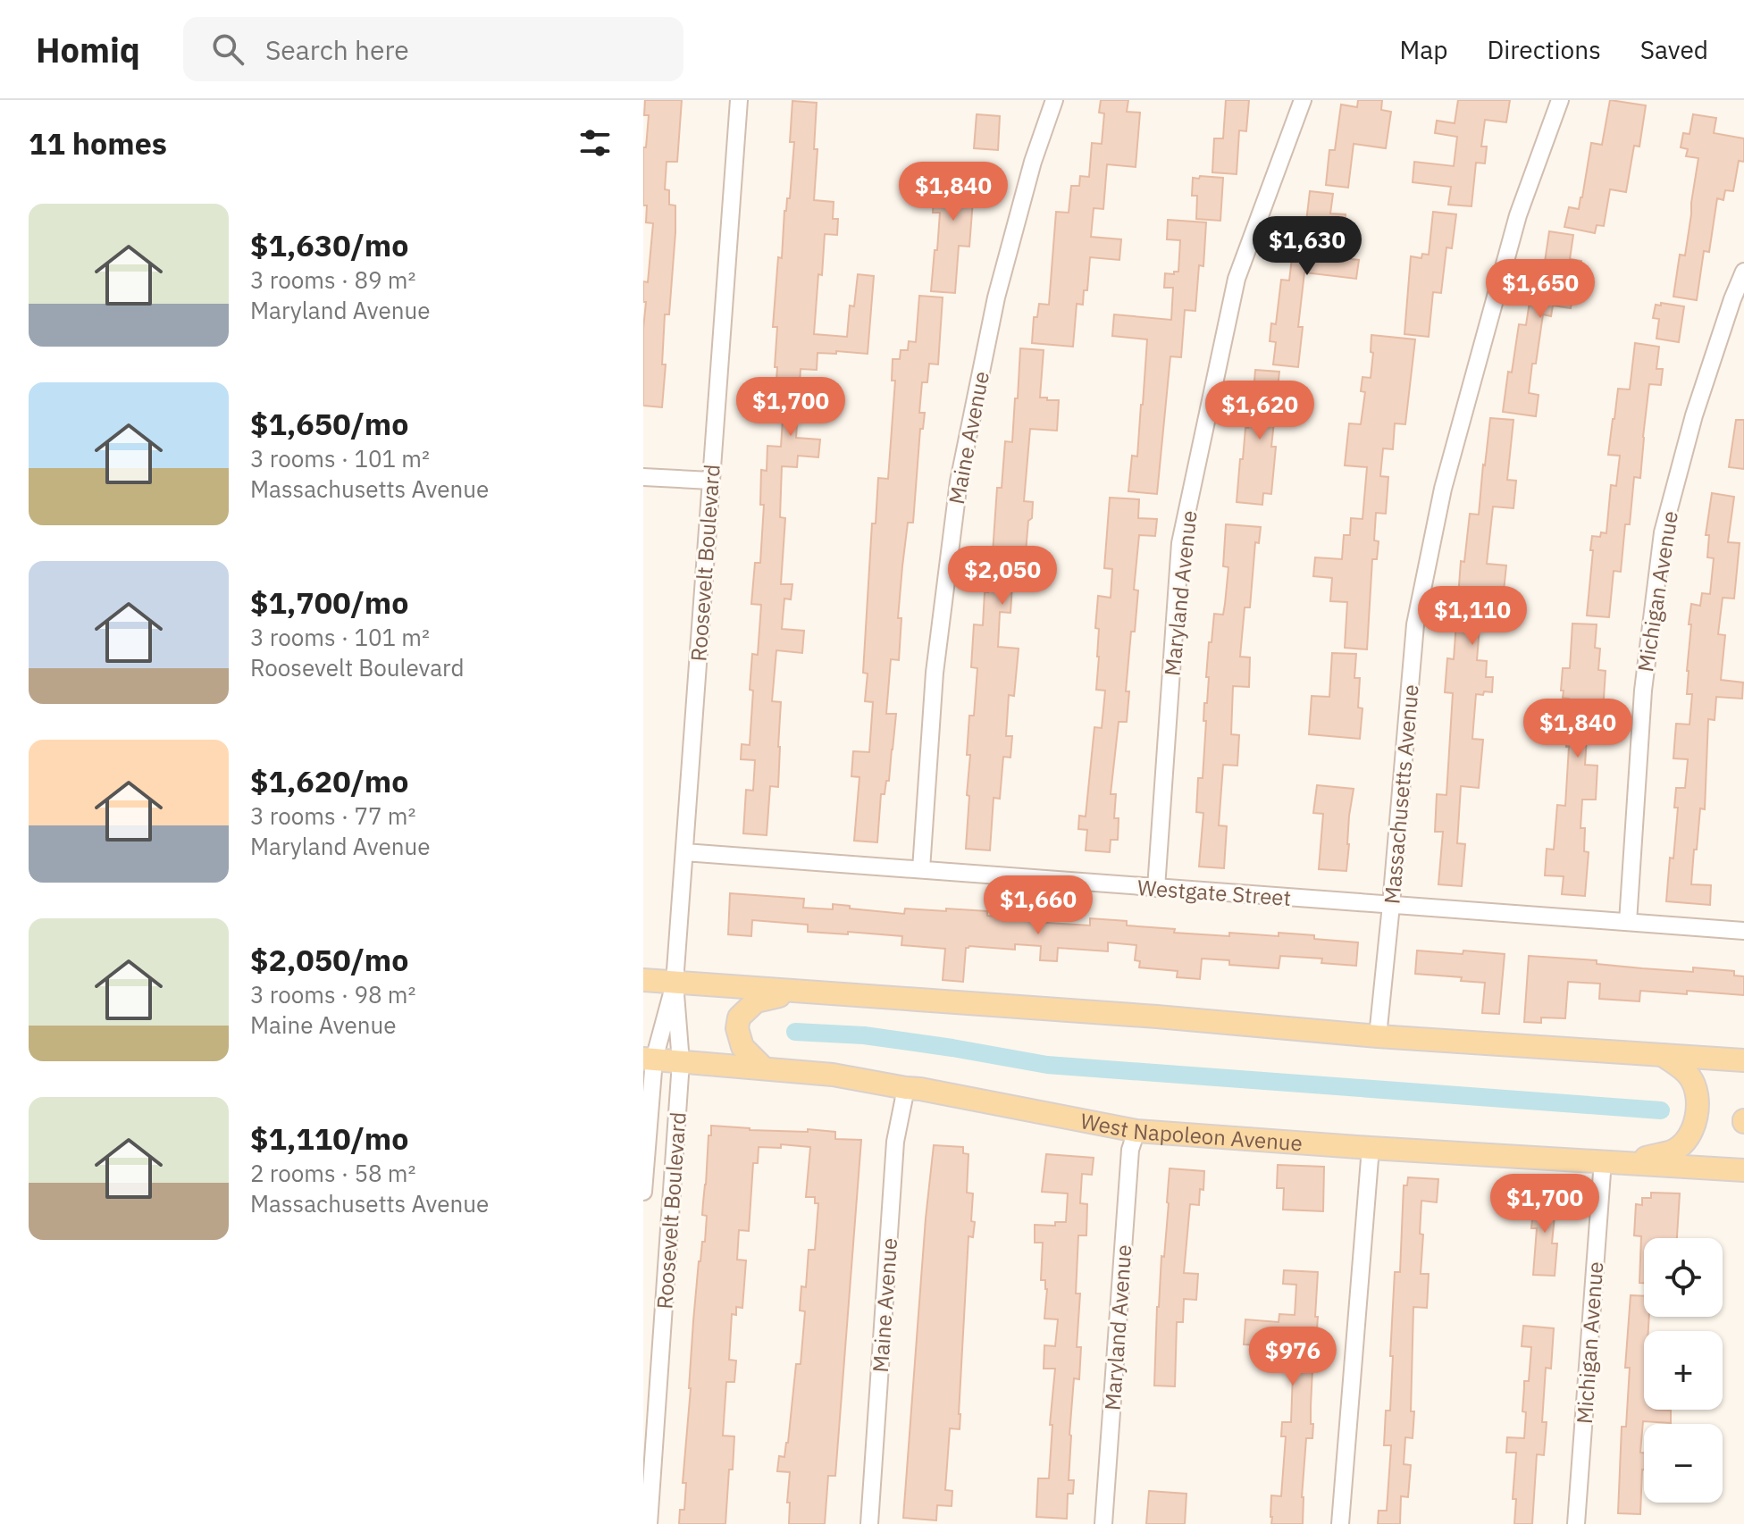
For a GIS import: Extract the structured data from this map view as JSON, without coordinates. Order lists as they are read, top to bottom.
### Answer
{
  "streets": {
    "main road": ["West Napoleon Avenue"],
    "street": [
      "Maine Avenue",
      "Roosevelt Boulevard",
      "Michigan Avenue",
      "Maryland Avenue",
      "Massachusetts Avenue",
      "Westgate Street"
    ]
  },
  "crossings": [
    ["Maine Avenue", "Westgate Street"],
    ["Maine Avenue", "West Napoleon Avenue"],
    ["Roosevelt Boulevard", "Westgate Street"],
    ["Roosevelt Boulevard", "West Napoleon Avenue"],
    ["Michigan Avenue", "Westgate Street"],
    ["Michigan Avenue", "West Napoleon Avenue"],
    ["Maryland Avenue", "Westgate Street"],
    ["Maryland Avenue", "West Napoleon Avenue"],
    ["Massachusetts Avenue", "Westgate Street"]
  ],
  "page": {
    "header": "Homiq",
    "search": "Search here",
    "nav": ["Map", "Directions", "Saved"],
    "heading": "11 homes",
    "price": [
      "$1,840",
      "$1,630",
      "$1,650",
      "$1,700",
      "$1,620",
      "$2,050",
      "$1,110",
      "$1,840",
      "$1,660",
      "$1,700",
      "$976"
    ],
    "list": [
      {
        "name": "$1,630/mo",
        "note": "3 rooms · 89 m² · Maryland Avenue"
      },
      {
        "name": "$1,650/mo",
        "note": "3 rooms · 101 m² · Massachusetts Avenue"
      },
      {
        "name": "$1,700/mo",
        "note": "3 rooms · 101 m² · Roosevelt Boulevard"
      },
      {
        "name": "$1,620/mo",
        "note": "3 rooms · 77 m² · Maryland Avenue"
      },
      {
        "name": "$2,050/mo",
        "note": "3 rooms · 98 m² · Maine Avenue"
      },
      {
        "name": "$1,110/mo",
        "note": "2 rooms · 58 m² · Massachusetts Avenue"
      }
    ],
    "map_buttons": ["+", "−"]
  }
}
